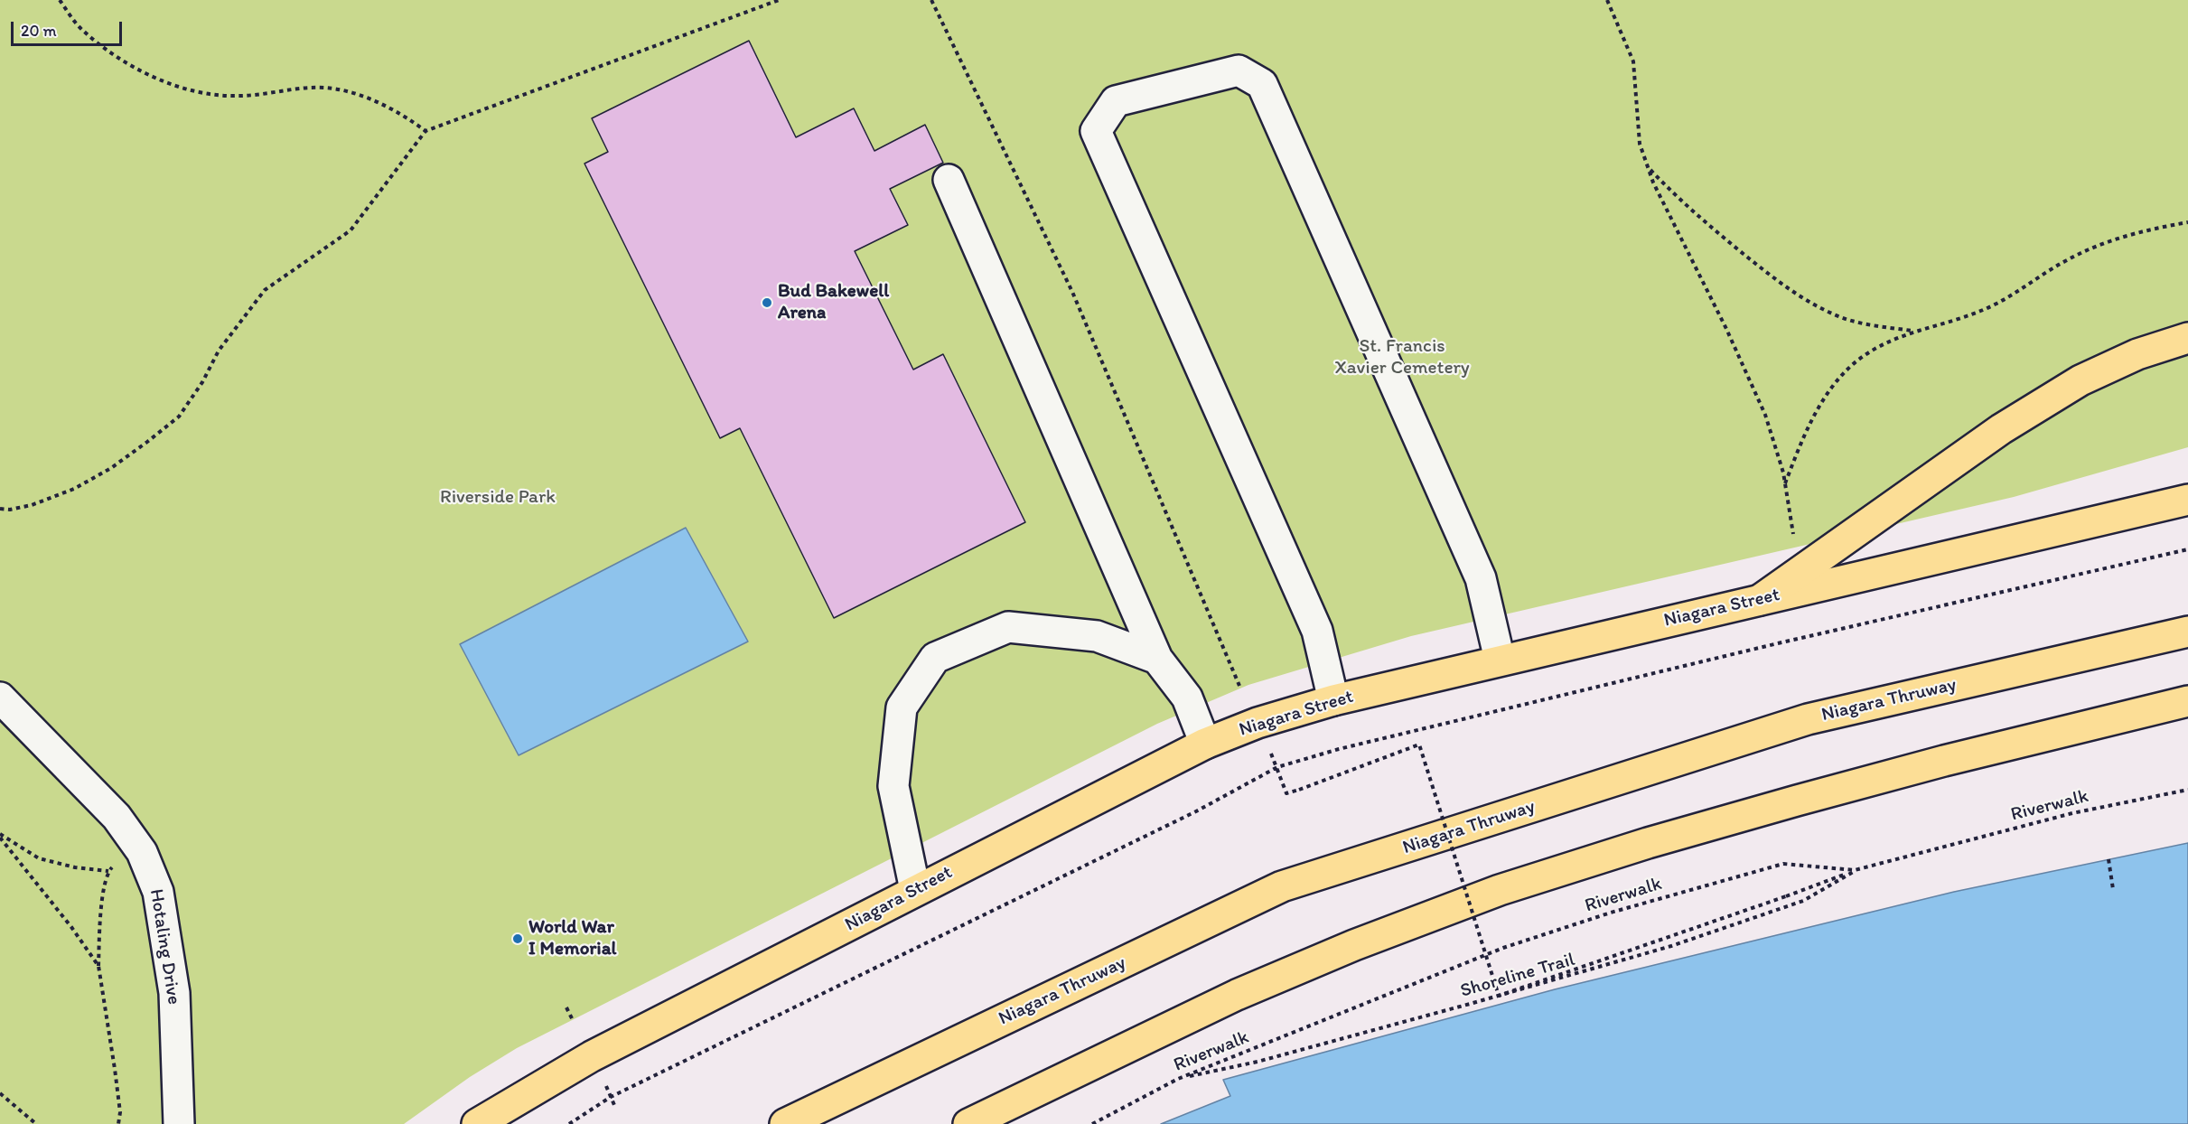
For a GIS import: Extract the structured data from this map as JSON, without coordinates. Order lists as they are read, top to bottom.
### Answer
{
  "streets": {
    "main road": ["Niagara Street", "Niagara Thruway"],
    "street": ["Hotaling Drive"],
    "path": ["Riverwalk", "Shoreline Trail"]
  },
  "crossings": [
    ["Riverwalk", "Shoreline Trail"]
  ],
  "parks": ["St. Francis Xavier Cemetery", "Riverside Park"],
  "places": ["Bud Bakewell Arena", "World War I Memorial"],
  "scale_bar": "20 m"
}
